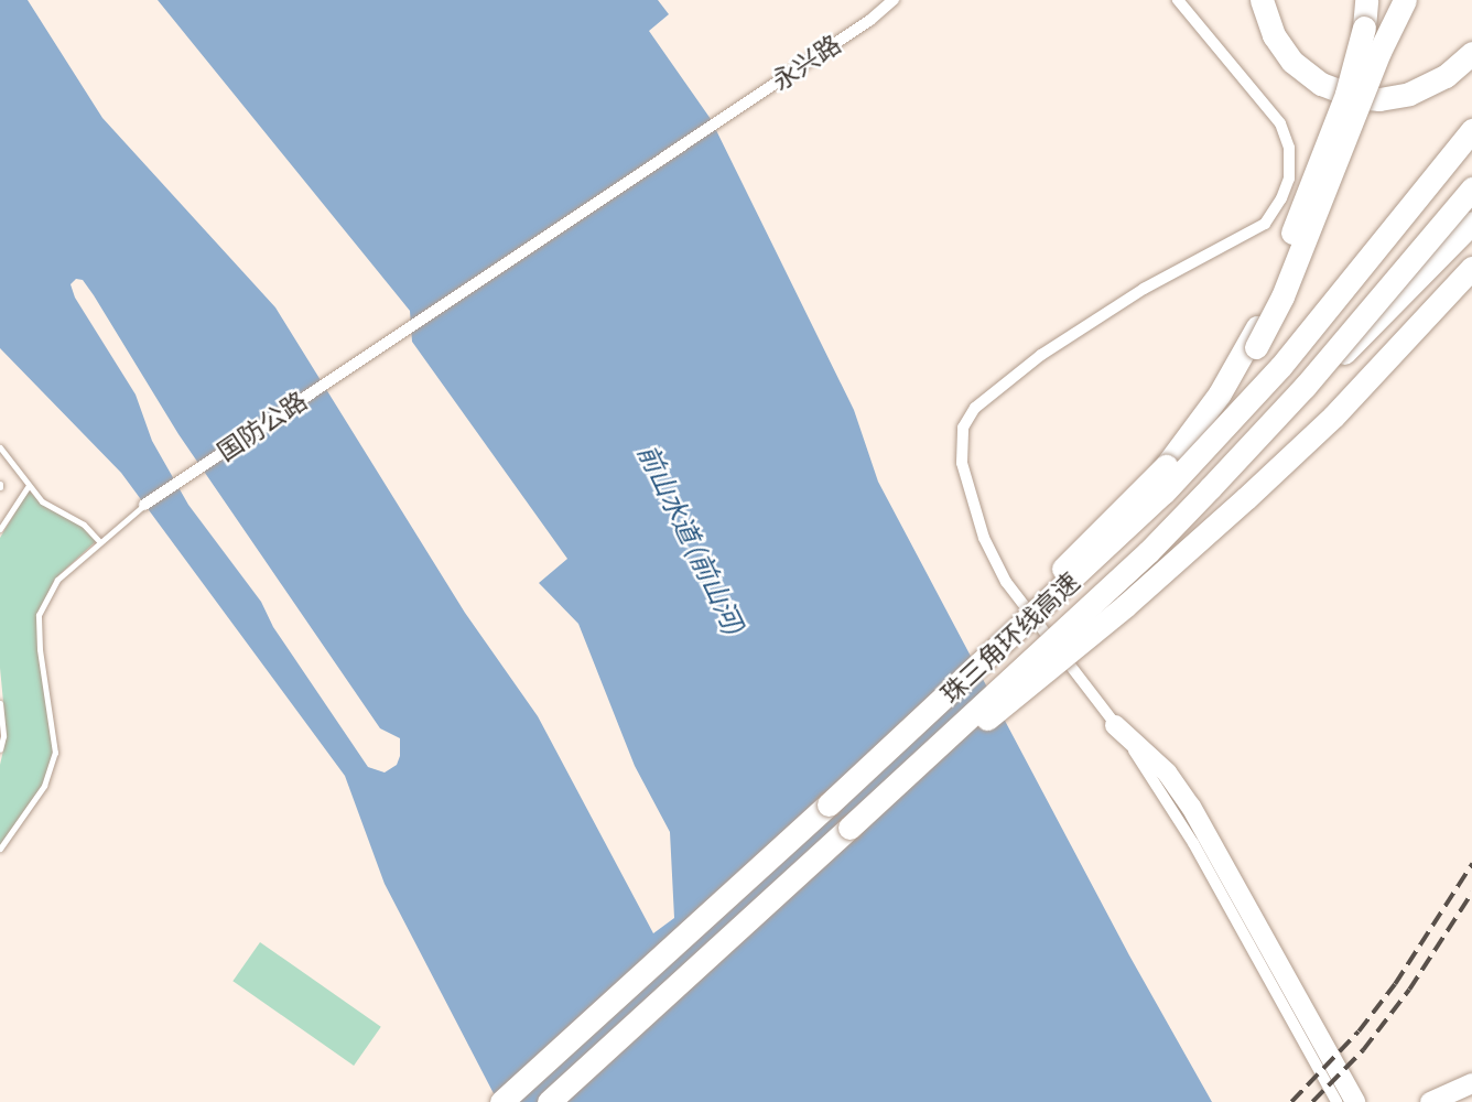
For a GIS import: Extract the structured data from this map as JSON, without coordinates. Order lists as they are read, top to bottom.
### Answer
{
  "streets": {
    "highway": ["珠三角环线高速"],
    "street": ["永兴路", "国防公路"]
  },
  "crossings": [
    ["永兴路", "国防公路"]
  ],
  "water": ["前山水道 (前山河)"]
}
